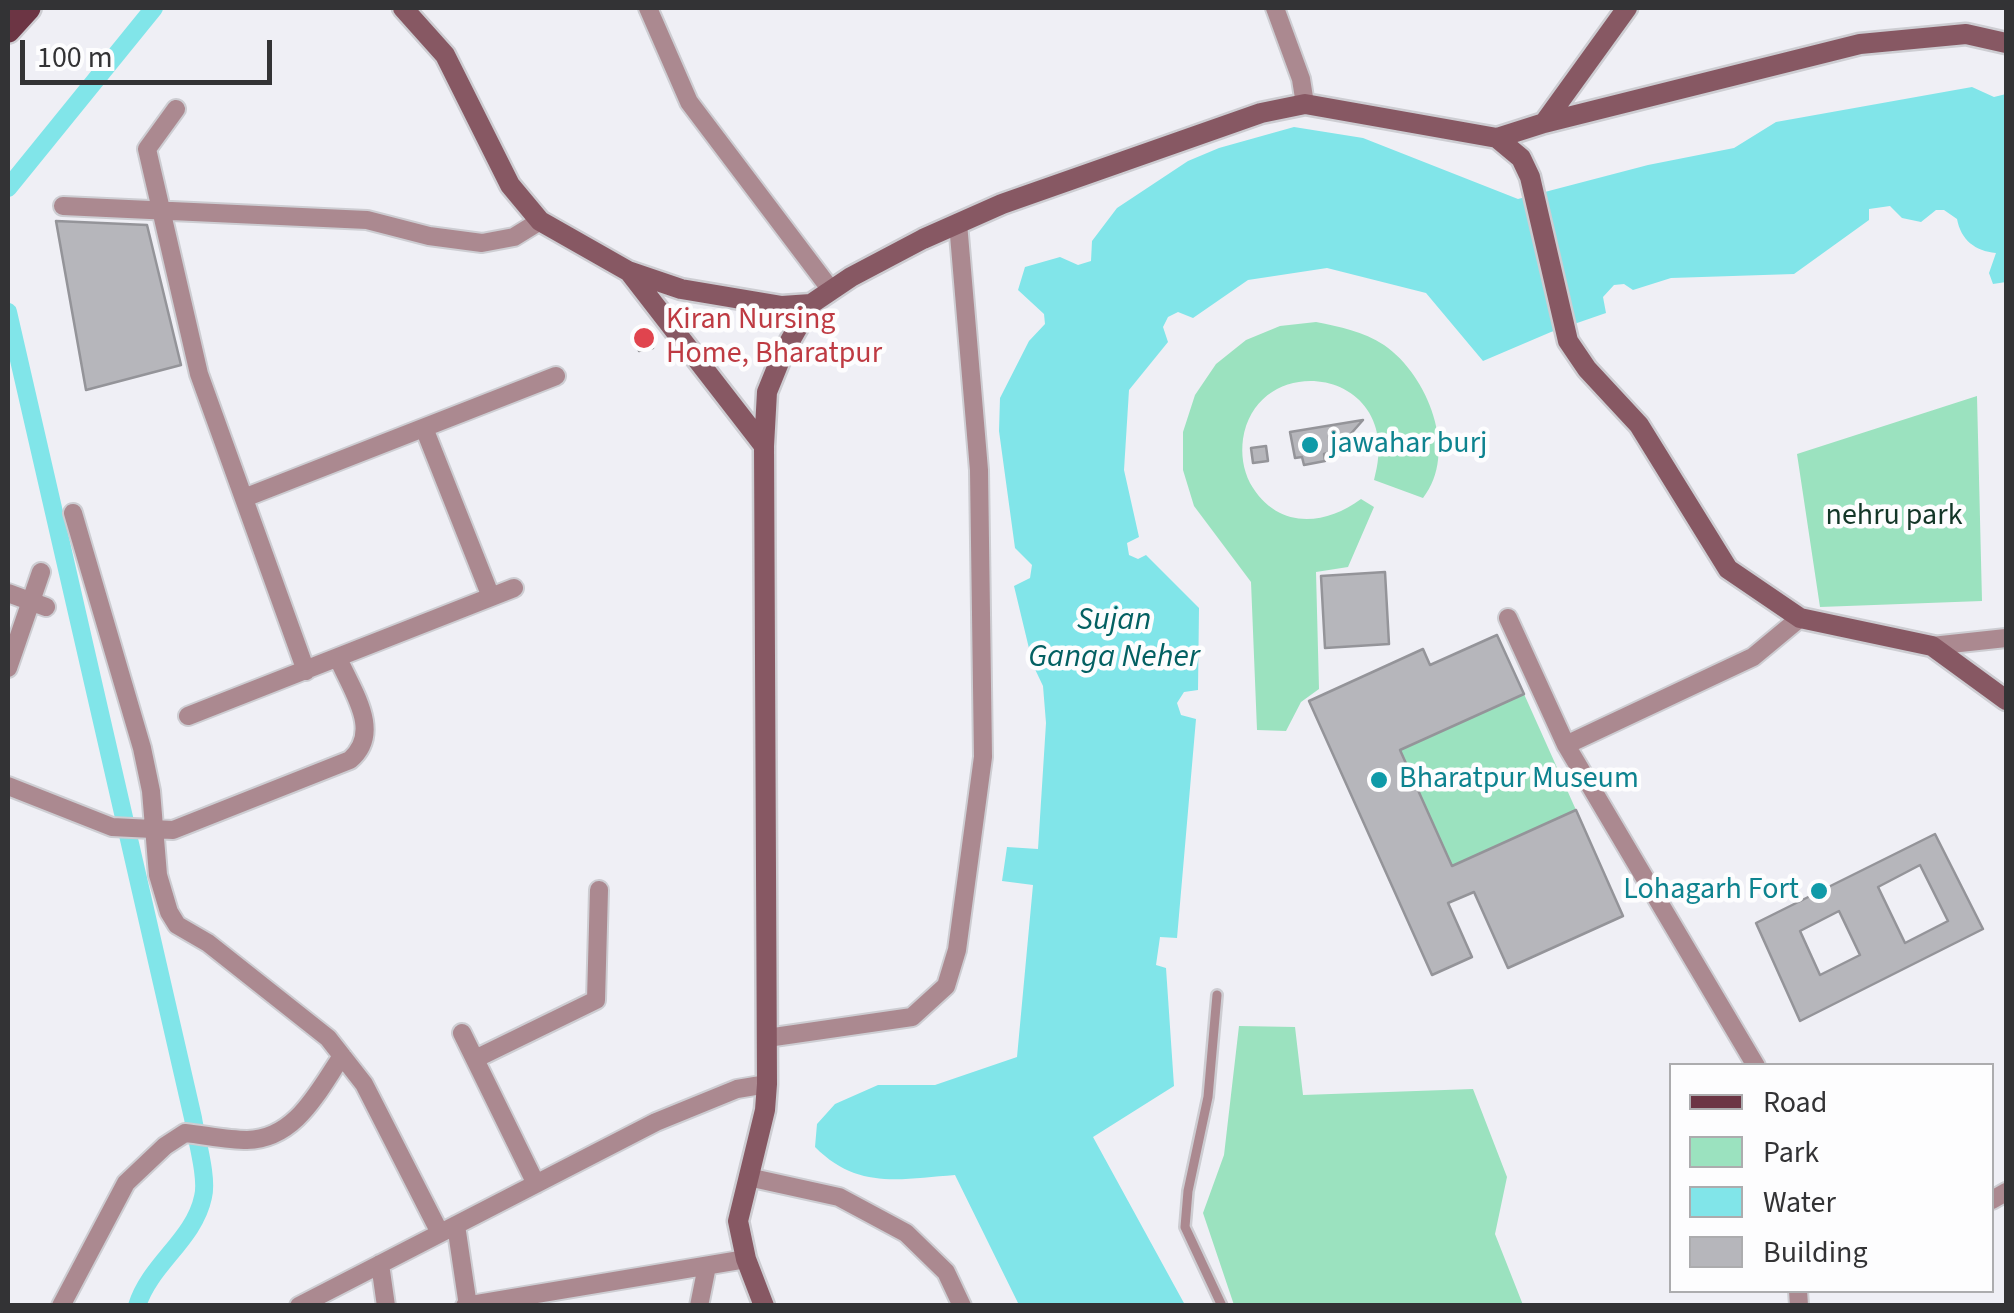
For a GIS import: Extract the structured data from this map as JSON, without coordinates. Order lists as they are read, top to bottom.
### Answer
{
  "water": ["Sujan Ganga Neher"],
  "parks": ["nehru park"],
  "places": [
    "Kiran Nursing Home, Bharatpur",
    "jawahar burj",
    "Bharatpur Museum",
    "Lohagarh Fort"
  ],
  "legend": [
    "Road",
    "Park",
    "Water",
    "Building"
  ],
  "scale_bar": "100 m"
}
